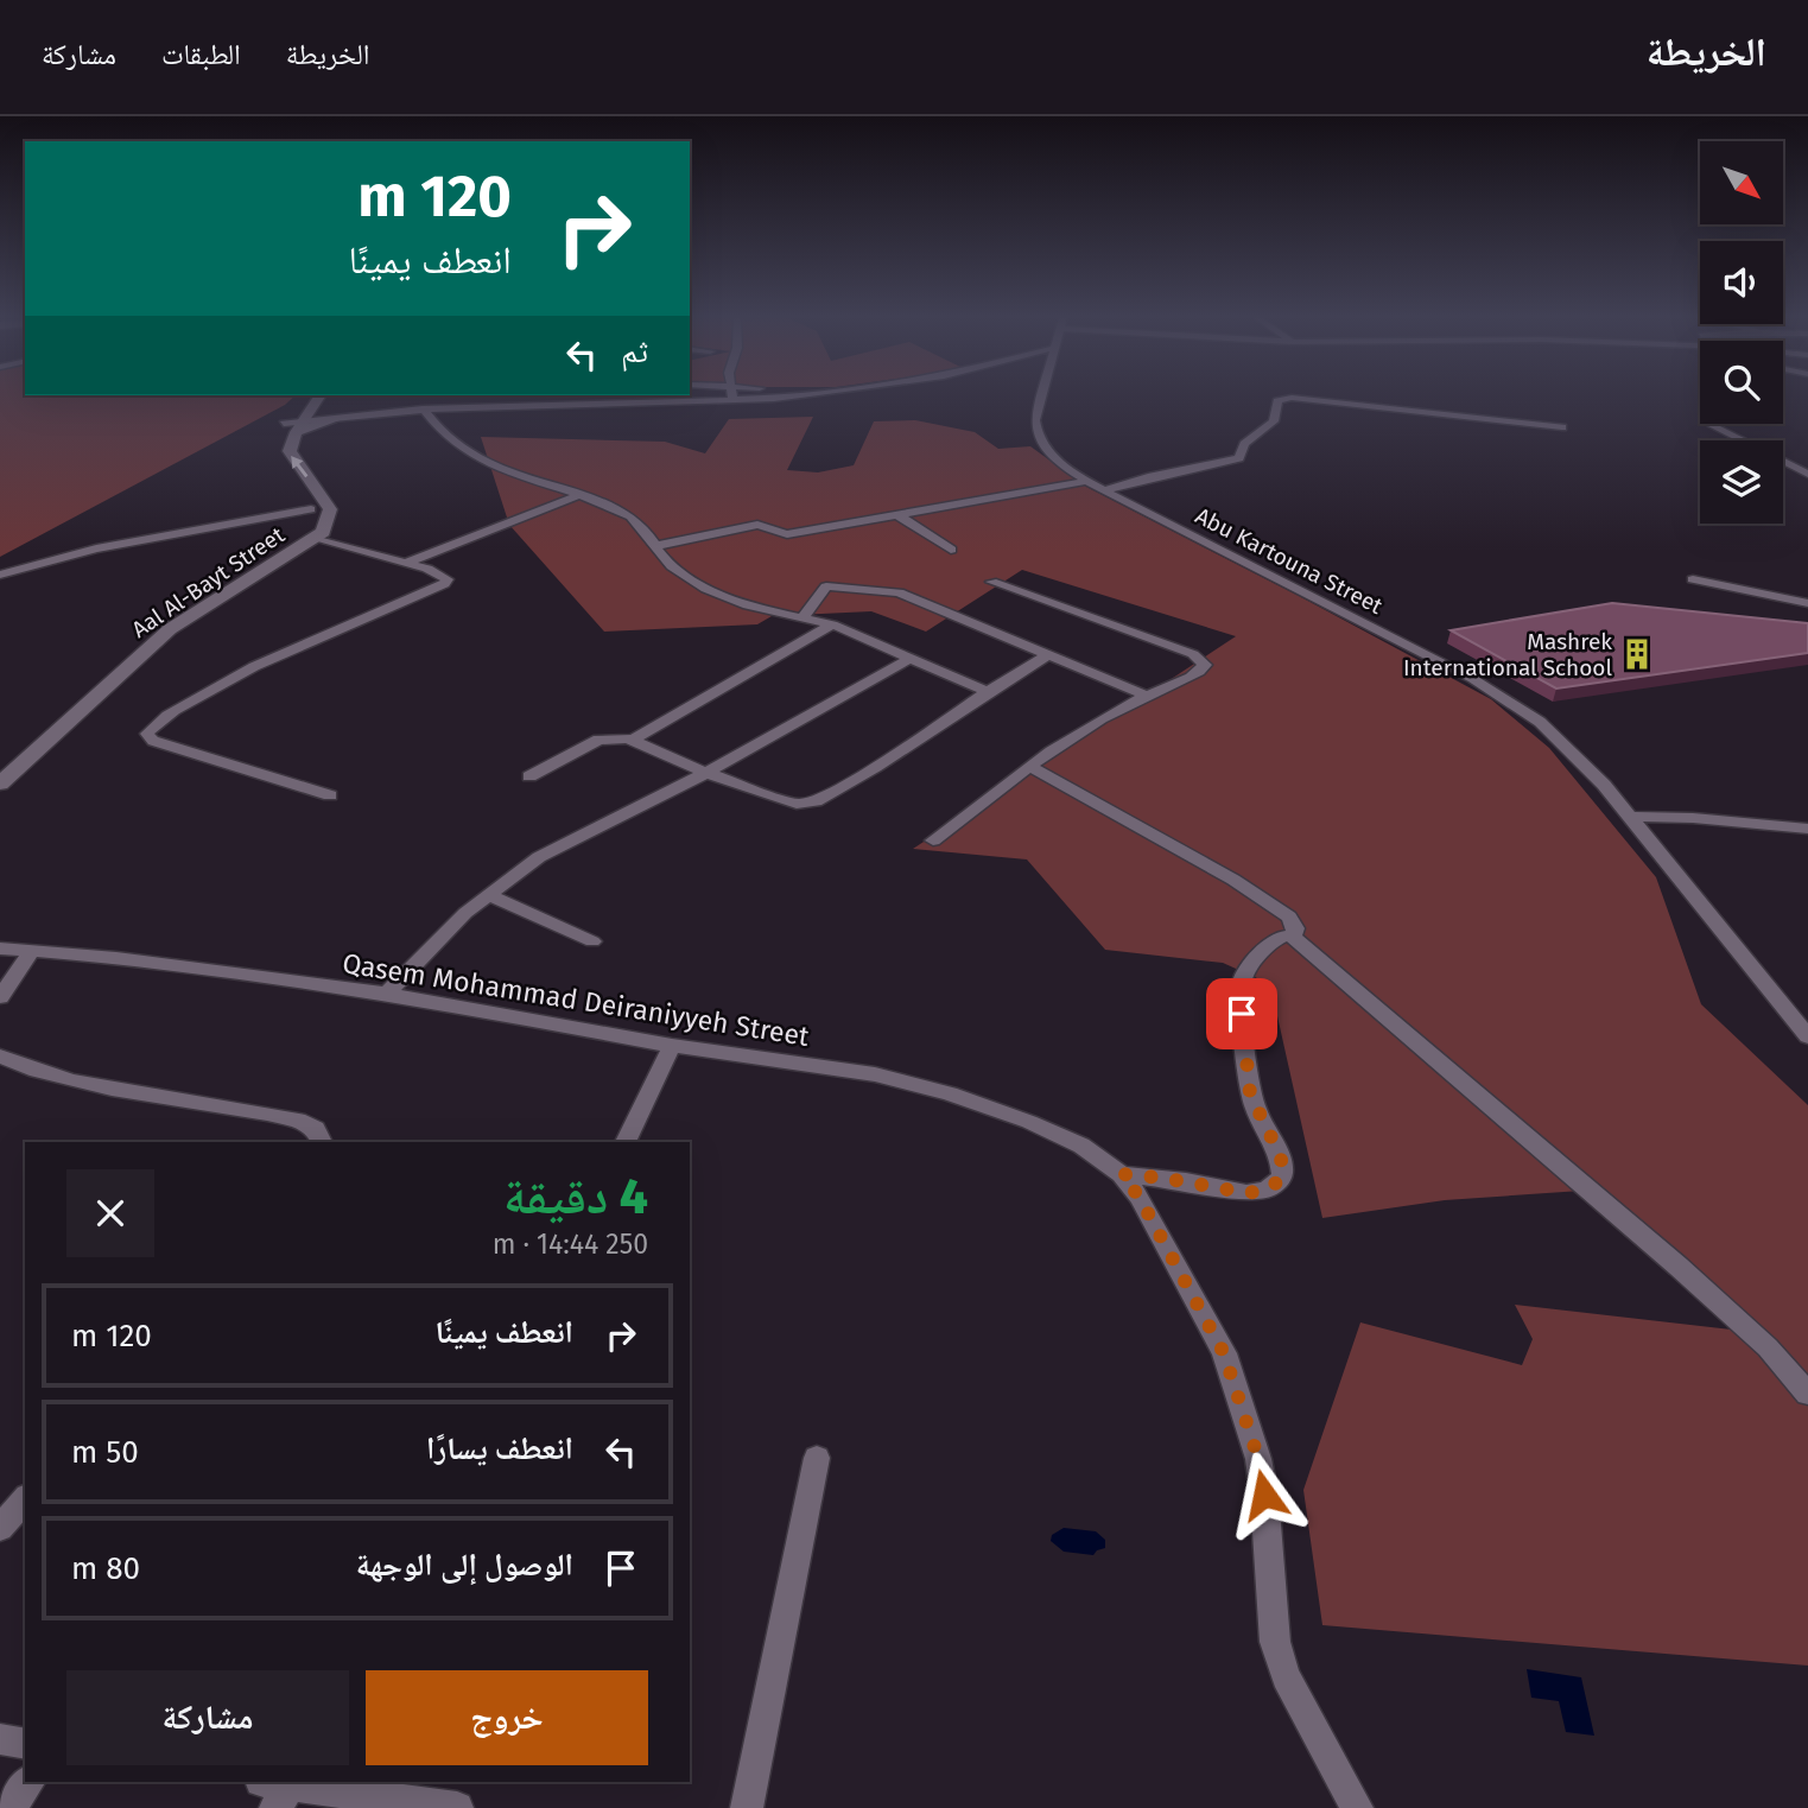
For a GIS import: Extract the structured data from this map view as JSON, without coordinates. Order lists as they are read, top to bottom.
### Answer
{
  "streets": {
    "street": ["Abu Kartouna Street", "Aal Al-Bayt Street", "Qasem Mohammad Deiraniyyeh Street"]
  },
  "places": {
    "building": ["Mashrek International School"]
  },
  "north": "bottom right",
  "page": {
    "header": "الخريطة",
    "nav": ["الخريطة", "الطبقات", "مشاركة"],
    "turn": ["120 m", "انعطف يمينًا"],
    "then": "ثم",
    "heading": ["4 دقيقة", "250 m · 14:44"],
    "list": [
      {
        "name": "انعطف يمينًا",
        "value": "120 m"
      },
      {
        "name": "انعطف يسارًا",
        "value": "50 m"
      },
      {
        "name": "الوصول إلى الوجهة",
        "value": "80 m"
      }
    ],
    "buttons": ["خروج", "مشاركة"]
  }
}
